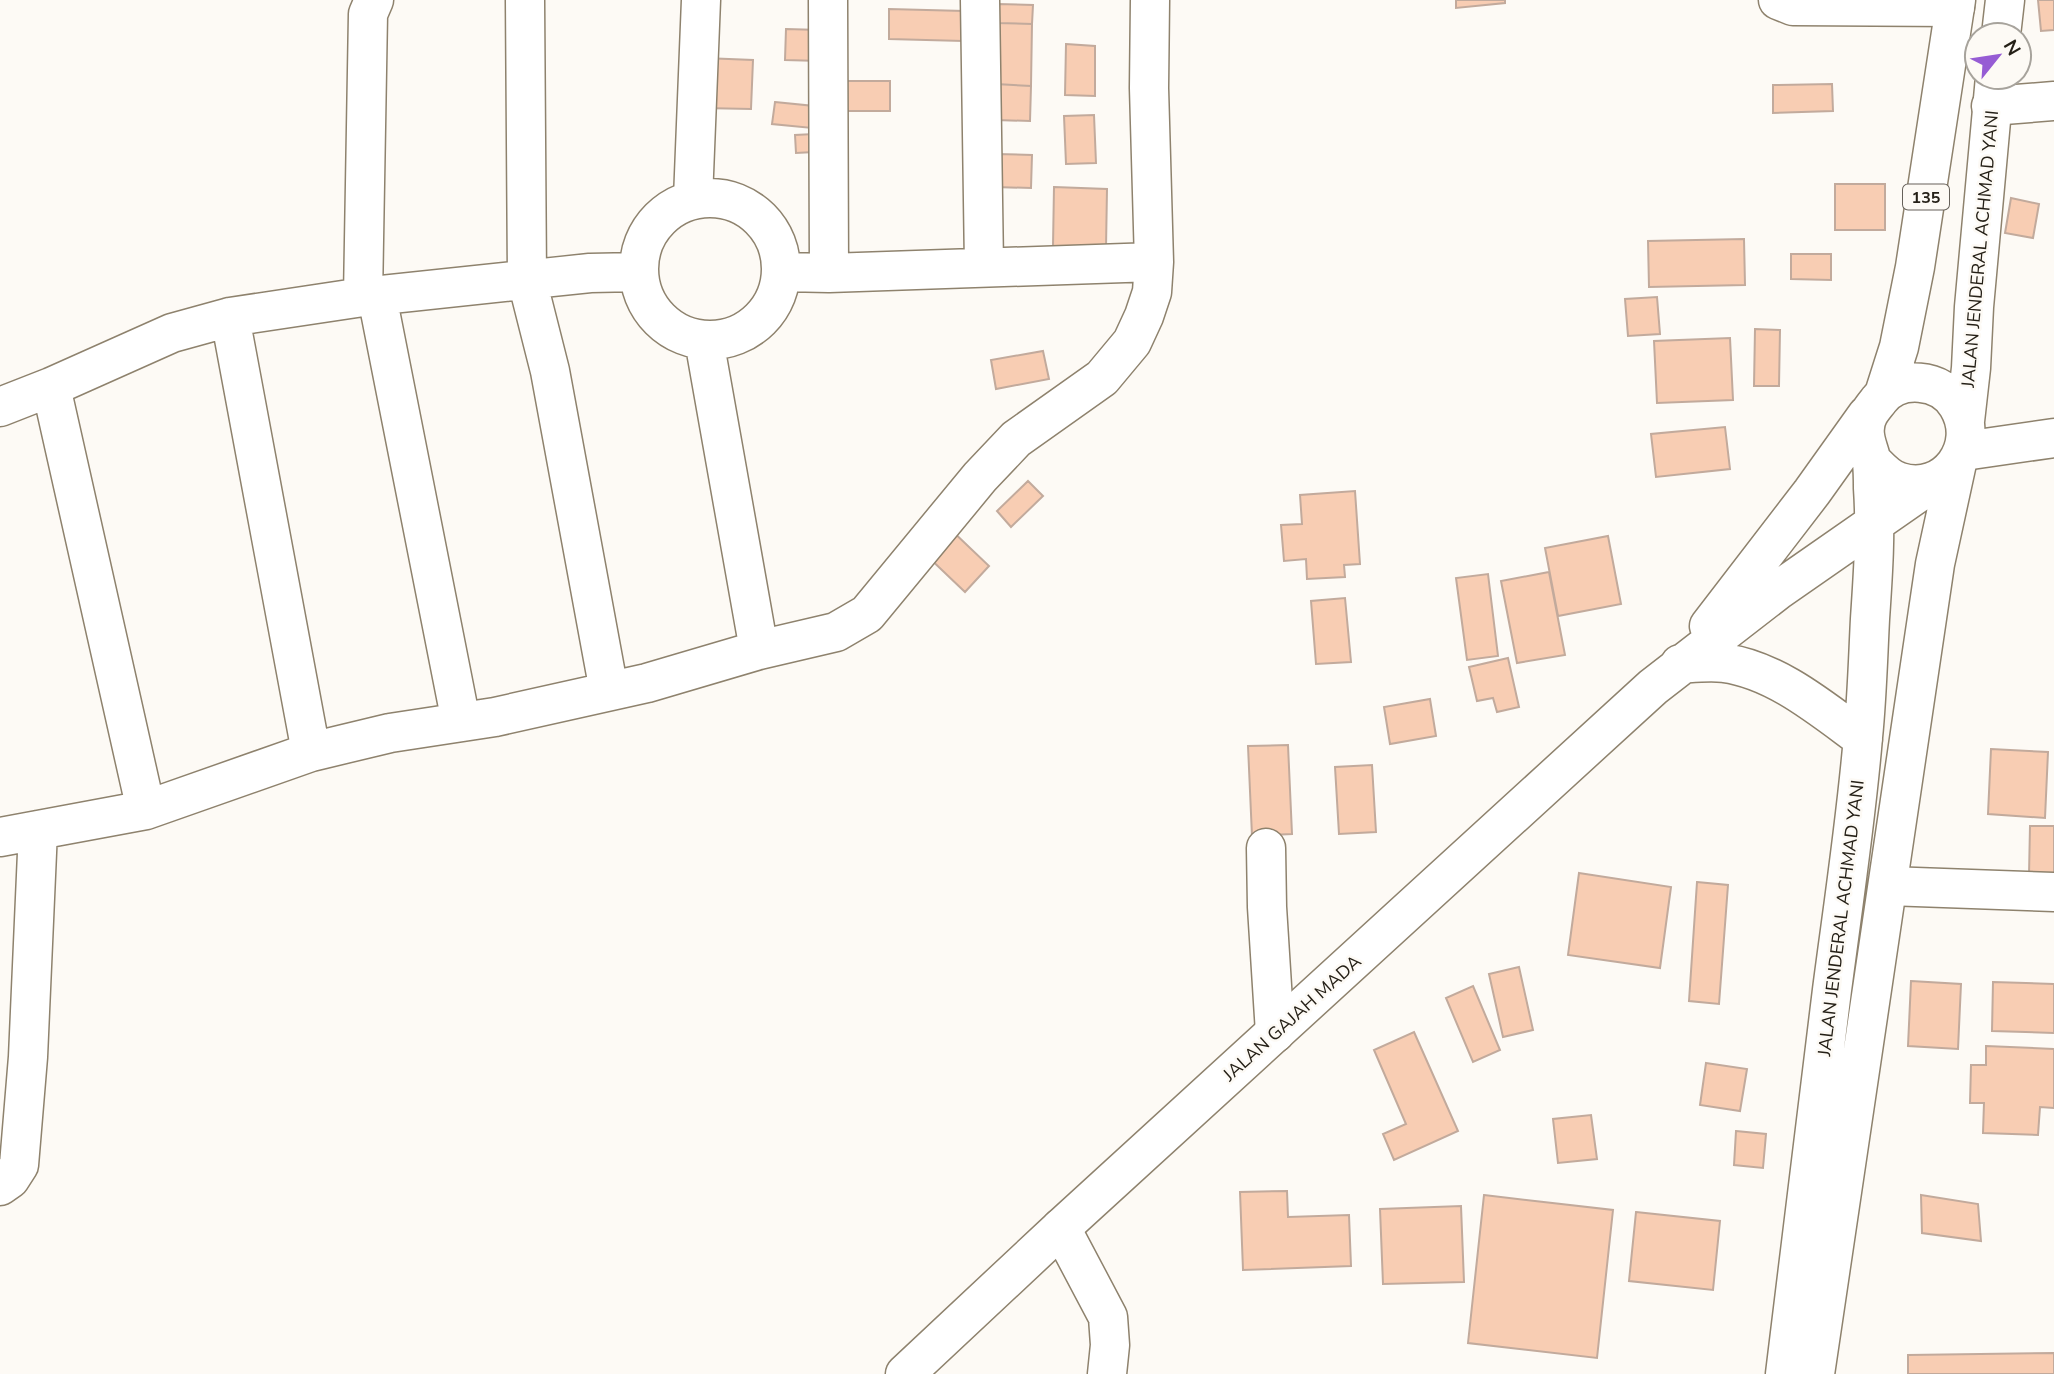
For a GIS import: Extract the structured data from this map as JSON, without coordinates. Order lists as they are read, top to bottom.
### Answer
{
  "streets": {
    "street": ["135", "JALAN JENDERAL ACHMAD YANI", "JALAN GAJAH MADA"]
  },
  "crossings": [
    ["135", "JALAN JENDERAL ACHMAD YANI"]
  ],
  "north": "top right"
}
